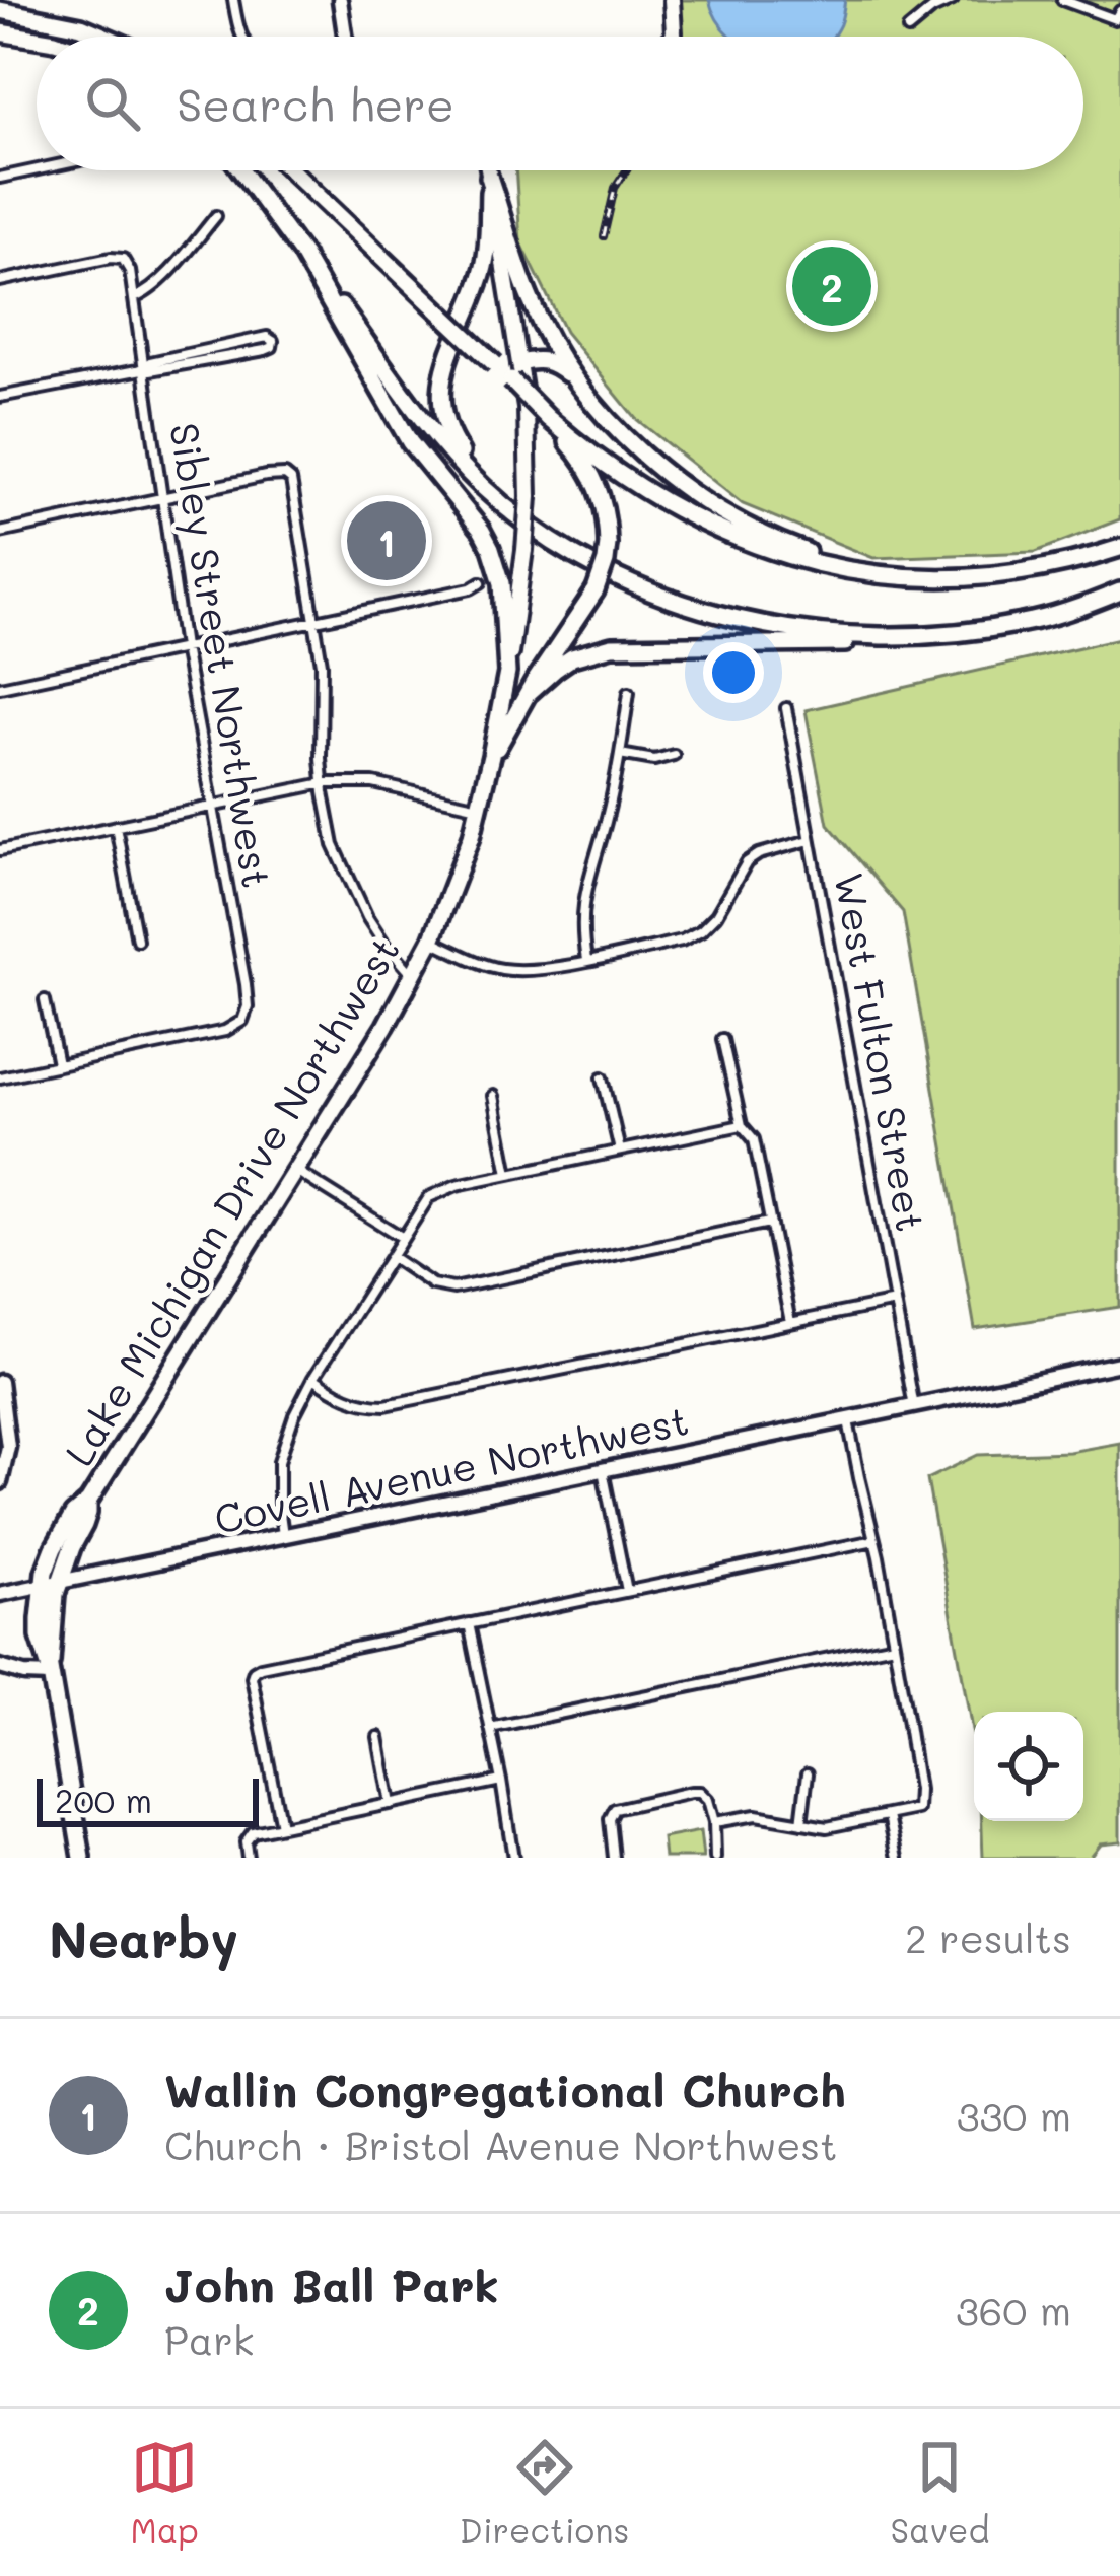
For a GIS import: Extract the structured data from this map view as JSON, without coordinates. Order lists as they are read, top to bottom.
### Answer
{
  "streets": {
    "highway": ["Lake Michigan Drive Northwest"],
    "street": ["Sibley Street Northwest", "West Fulton Street", "Covell Avenue Northwest"]
  },
  "crossings": [
    ["West Fulton Street", "Covell Avenue Northwest"],
    ["Lake Michigan Drive Northwest", "Covell Avenue Northwest"]
  ],
  "scale_bar": "200 m",
  "page": {
    "search": "Search here",
    "pins": ["2", "1"],
    "scale": "200 m",
    "heading": ["Nearby", "2 results"],
    "list": [
      {
        "mark": "1",
        "name": "Wallin Congregational Church",
        "note": "Church · Bristol Avenue Northwest",
        "value": "330 m"
      },
      {
        "mark": "2",
        "name": "John Ball Park",
        "note": "Park",
        "value": "360 m"
      }
    ],
    "nav": ["Map", "Directions", "Saved"]
  }
}
